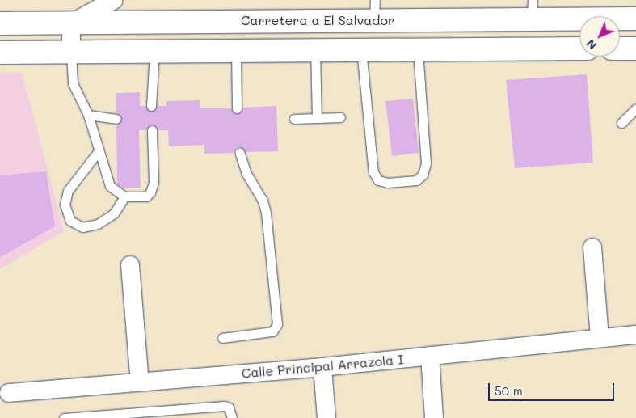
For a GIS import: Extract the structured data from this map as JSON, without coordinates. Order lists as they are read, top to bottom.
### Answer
{
  "streets": {
    "highway": ["Carretera a El Salvador"],
    "street": ["Calle Principal Arrazola I"]
  },
  "scale_bar": "50 m",
  "north": "bottom left"
}
